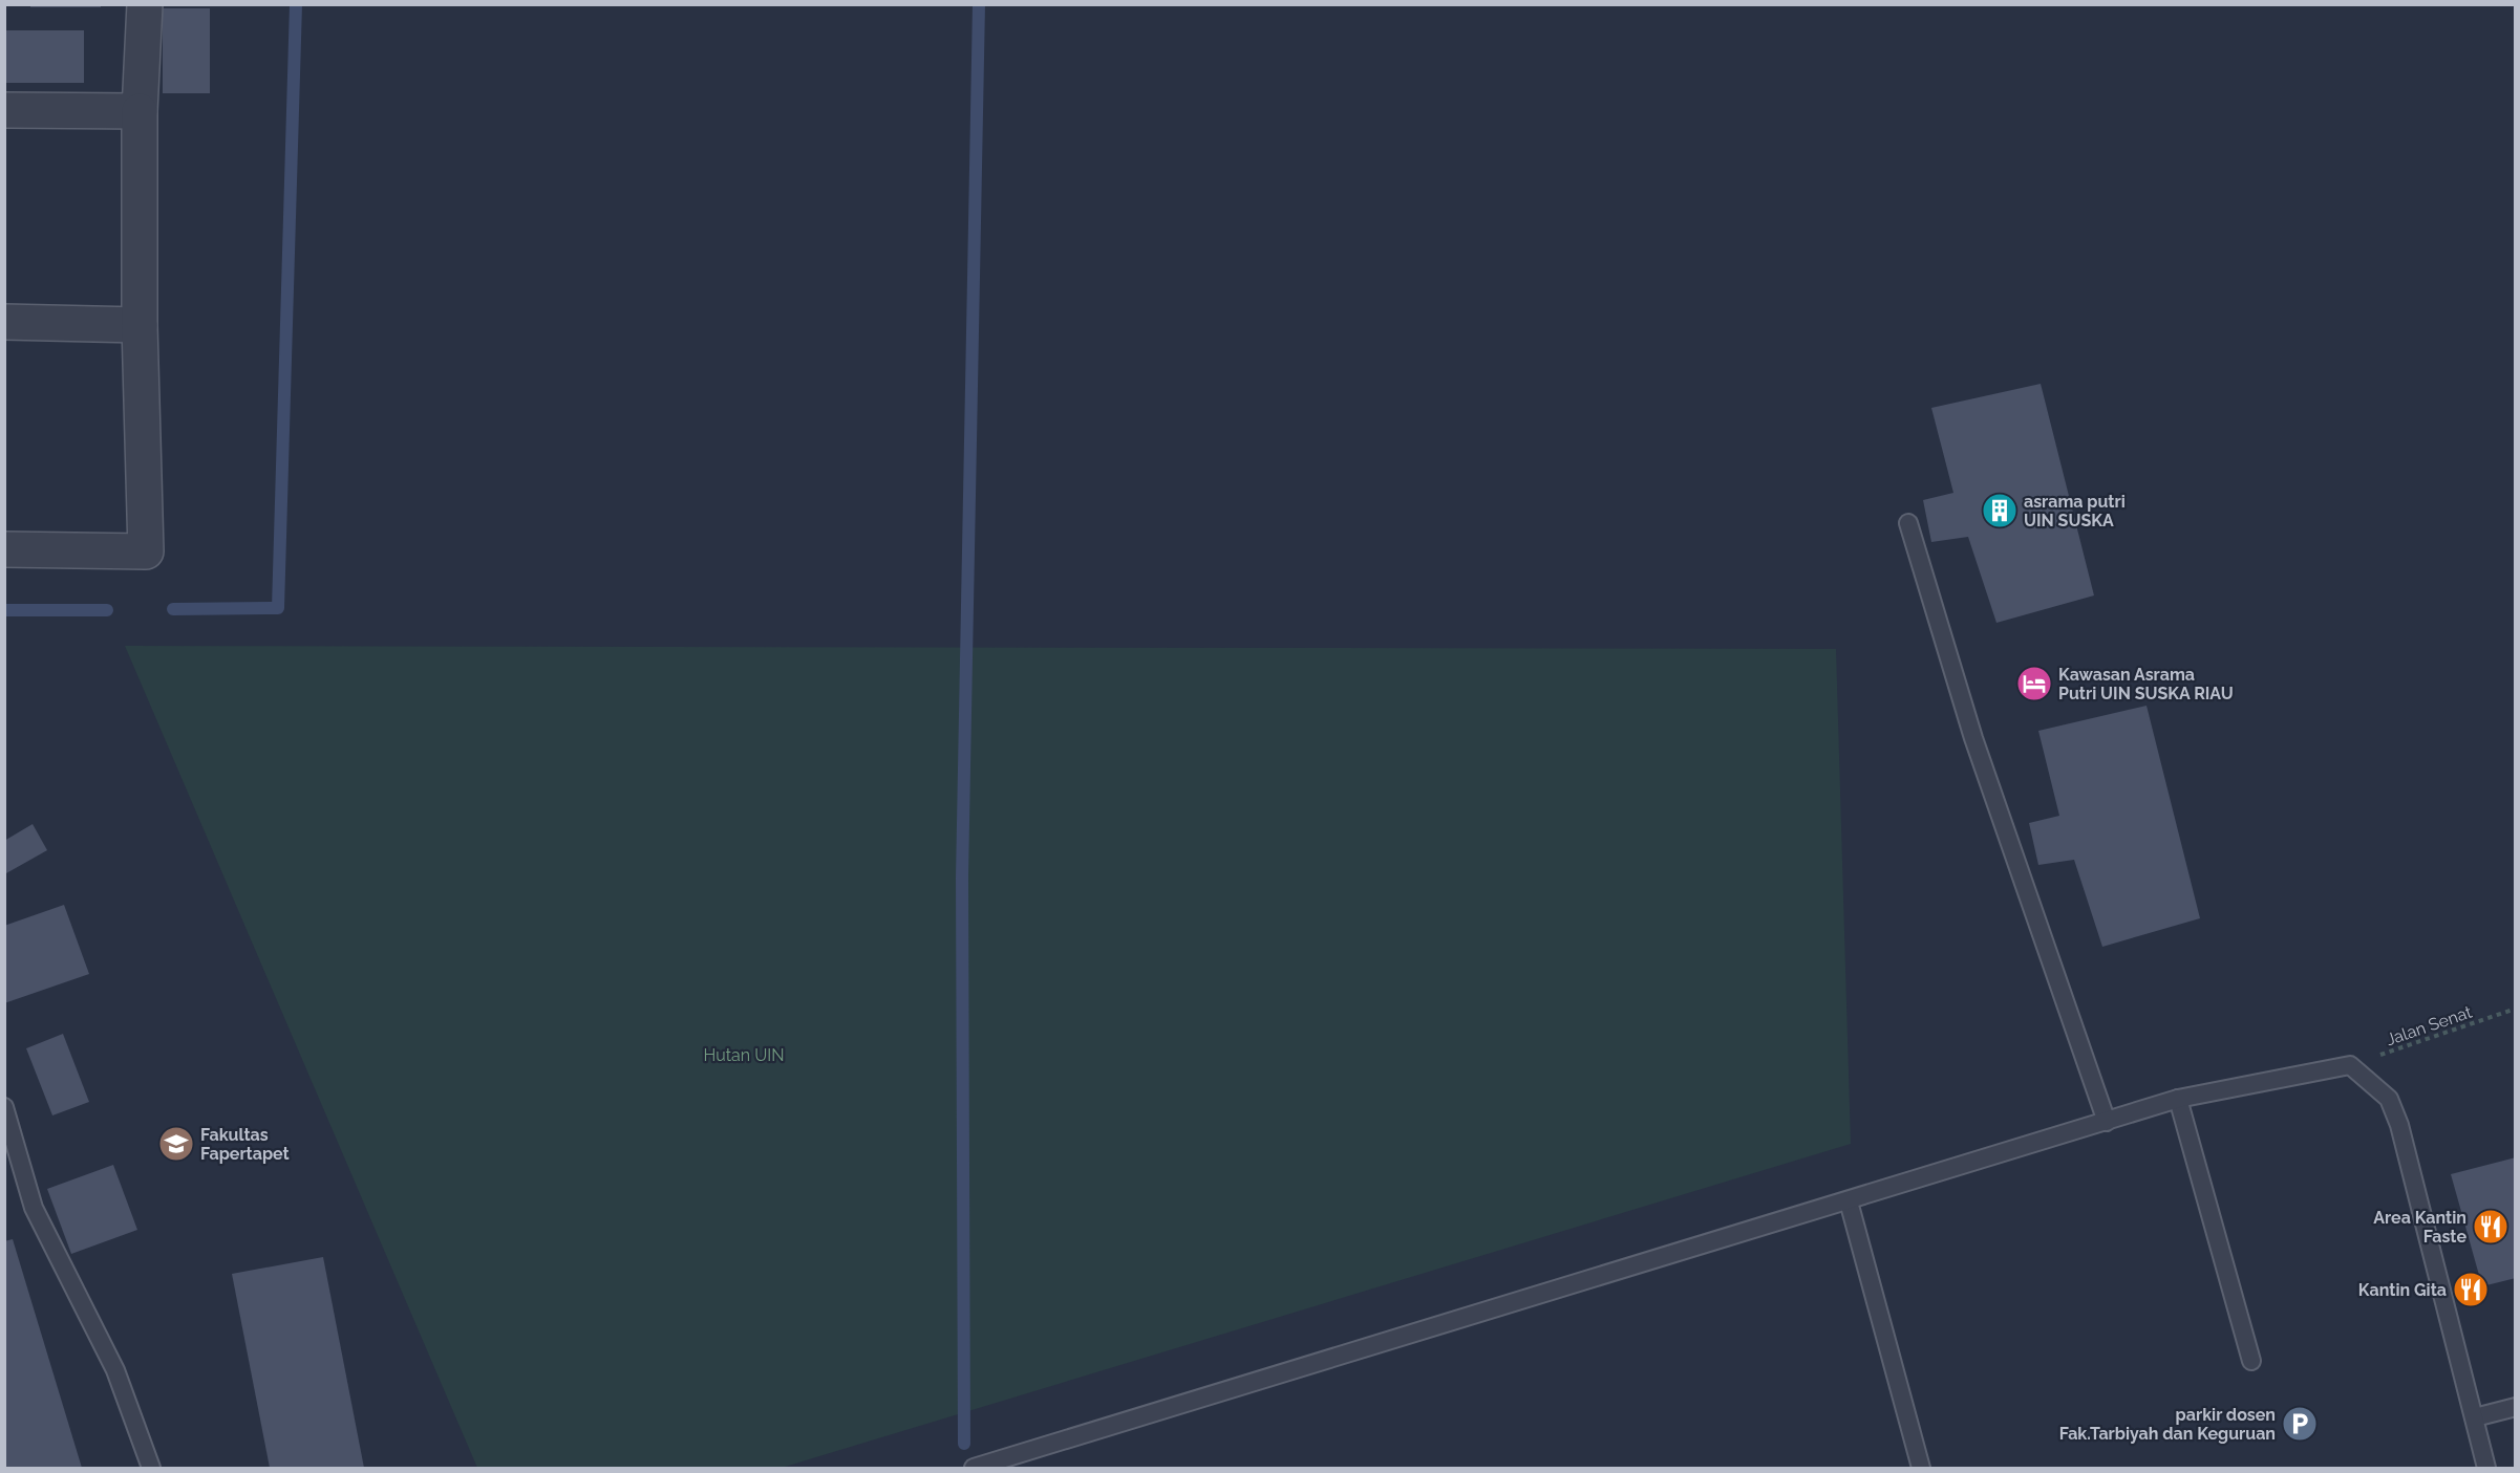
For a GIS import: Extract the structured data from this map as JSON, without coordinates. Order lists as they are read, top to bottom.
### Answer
{
  "streets": {
    "path": ["Jalan Senat"]
  },
  "parks": ["Hutan UIN"],
  "places": {
    "building": ["asrama putri UIN SUSKA"],
    "hotel": ["Kawasan Asrama Putri UIN SUSKA RIAU"],
    "school or university": ["Fakultas Fapertapet"],
    "restaurant": ["Area Kantin Faste", "Kantin Gita"],
    "parking": ["parkir dosen Fak.Tarbiyah dan Keguruan"]
  }
}
